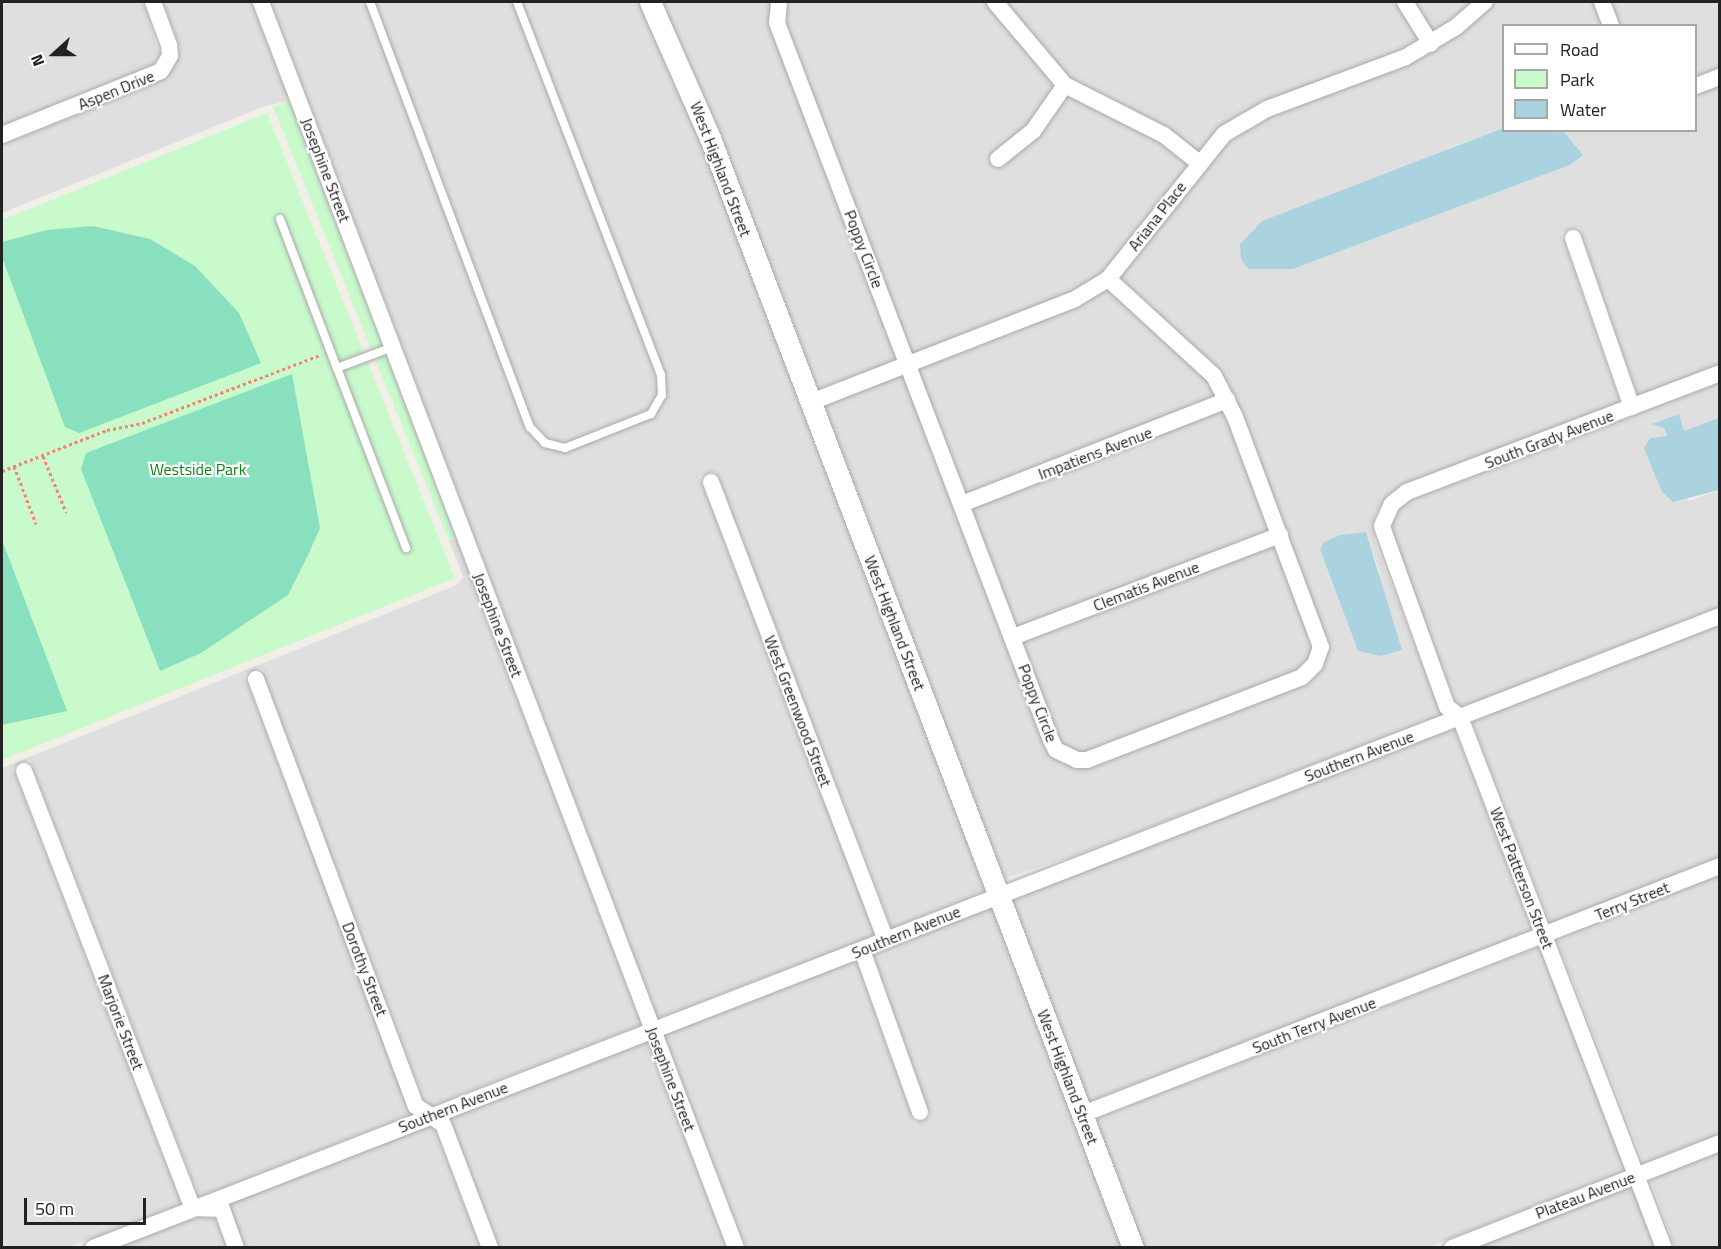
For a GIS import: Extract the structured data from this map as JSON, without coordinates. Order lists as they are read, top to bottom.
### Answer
{
  "streets": {
    "street": [
      "Aspen Drive",
      "West Highland Street",
      "Josephine Street",
      "Ariana Place",
      "Poppy Circle",
      "South Grady Avenue",
      "Impatiens Avenue",
      "Clematis Avenue",
      "West Greenwood Street",
      "Southern Avenue",
      "West Patterson Street",
      "Terry Street",
      "Dorothy Street",
      "Marjorie Street",
      "South Terry Avenue",
      "Plateau Avenue"
    ]
  },
  "crossings": [
    ["West Highland Street", "Ariana Place"],
    ["West Highland Street", "Southern Avenue"],
    ["West Highland Street", "South Terry Avenue"],
    ["Josephine Street", "Southern Avenue"],
    ["Ariana Place", "Poppy Circle"],
    ["Poppy Circle", "Impatiens Avenue"],
    ["Poppy Circle", "Clematis Avenue"],
    ["South Grady Avenue", "West Patterson Street"],
    ["West Greenwood Street", "Southern Avenue"],
    ["Southern Avenue", "West Patterson Street"],
    ["Southern Avenue", "Dorothy Street"],
    ["Southern Avenue", "Marjorie Street"],
    ["West Patterson Street", "Terry Street"],
    ["West Patterson Street", "South Terry Avenue"],
    ["West Patterson Street", "Plateau Avenue"],
    ["Terry Street", "South Terry Avenue"]
  ],
  "parks": ["Westside Park"],
  "legend": ["Road", "Park", "Water"],
  "scale_bar": "50 m",
  "north": "left"
}
